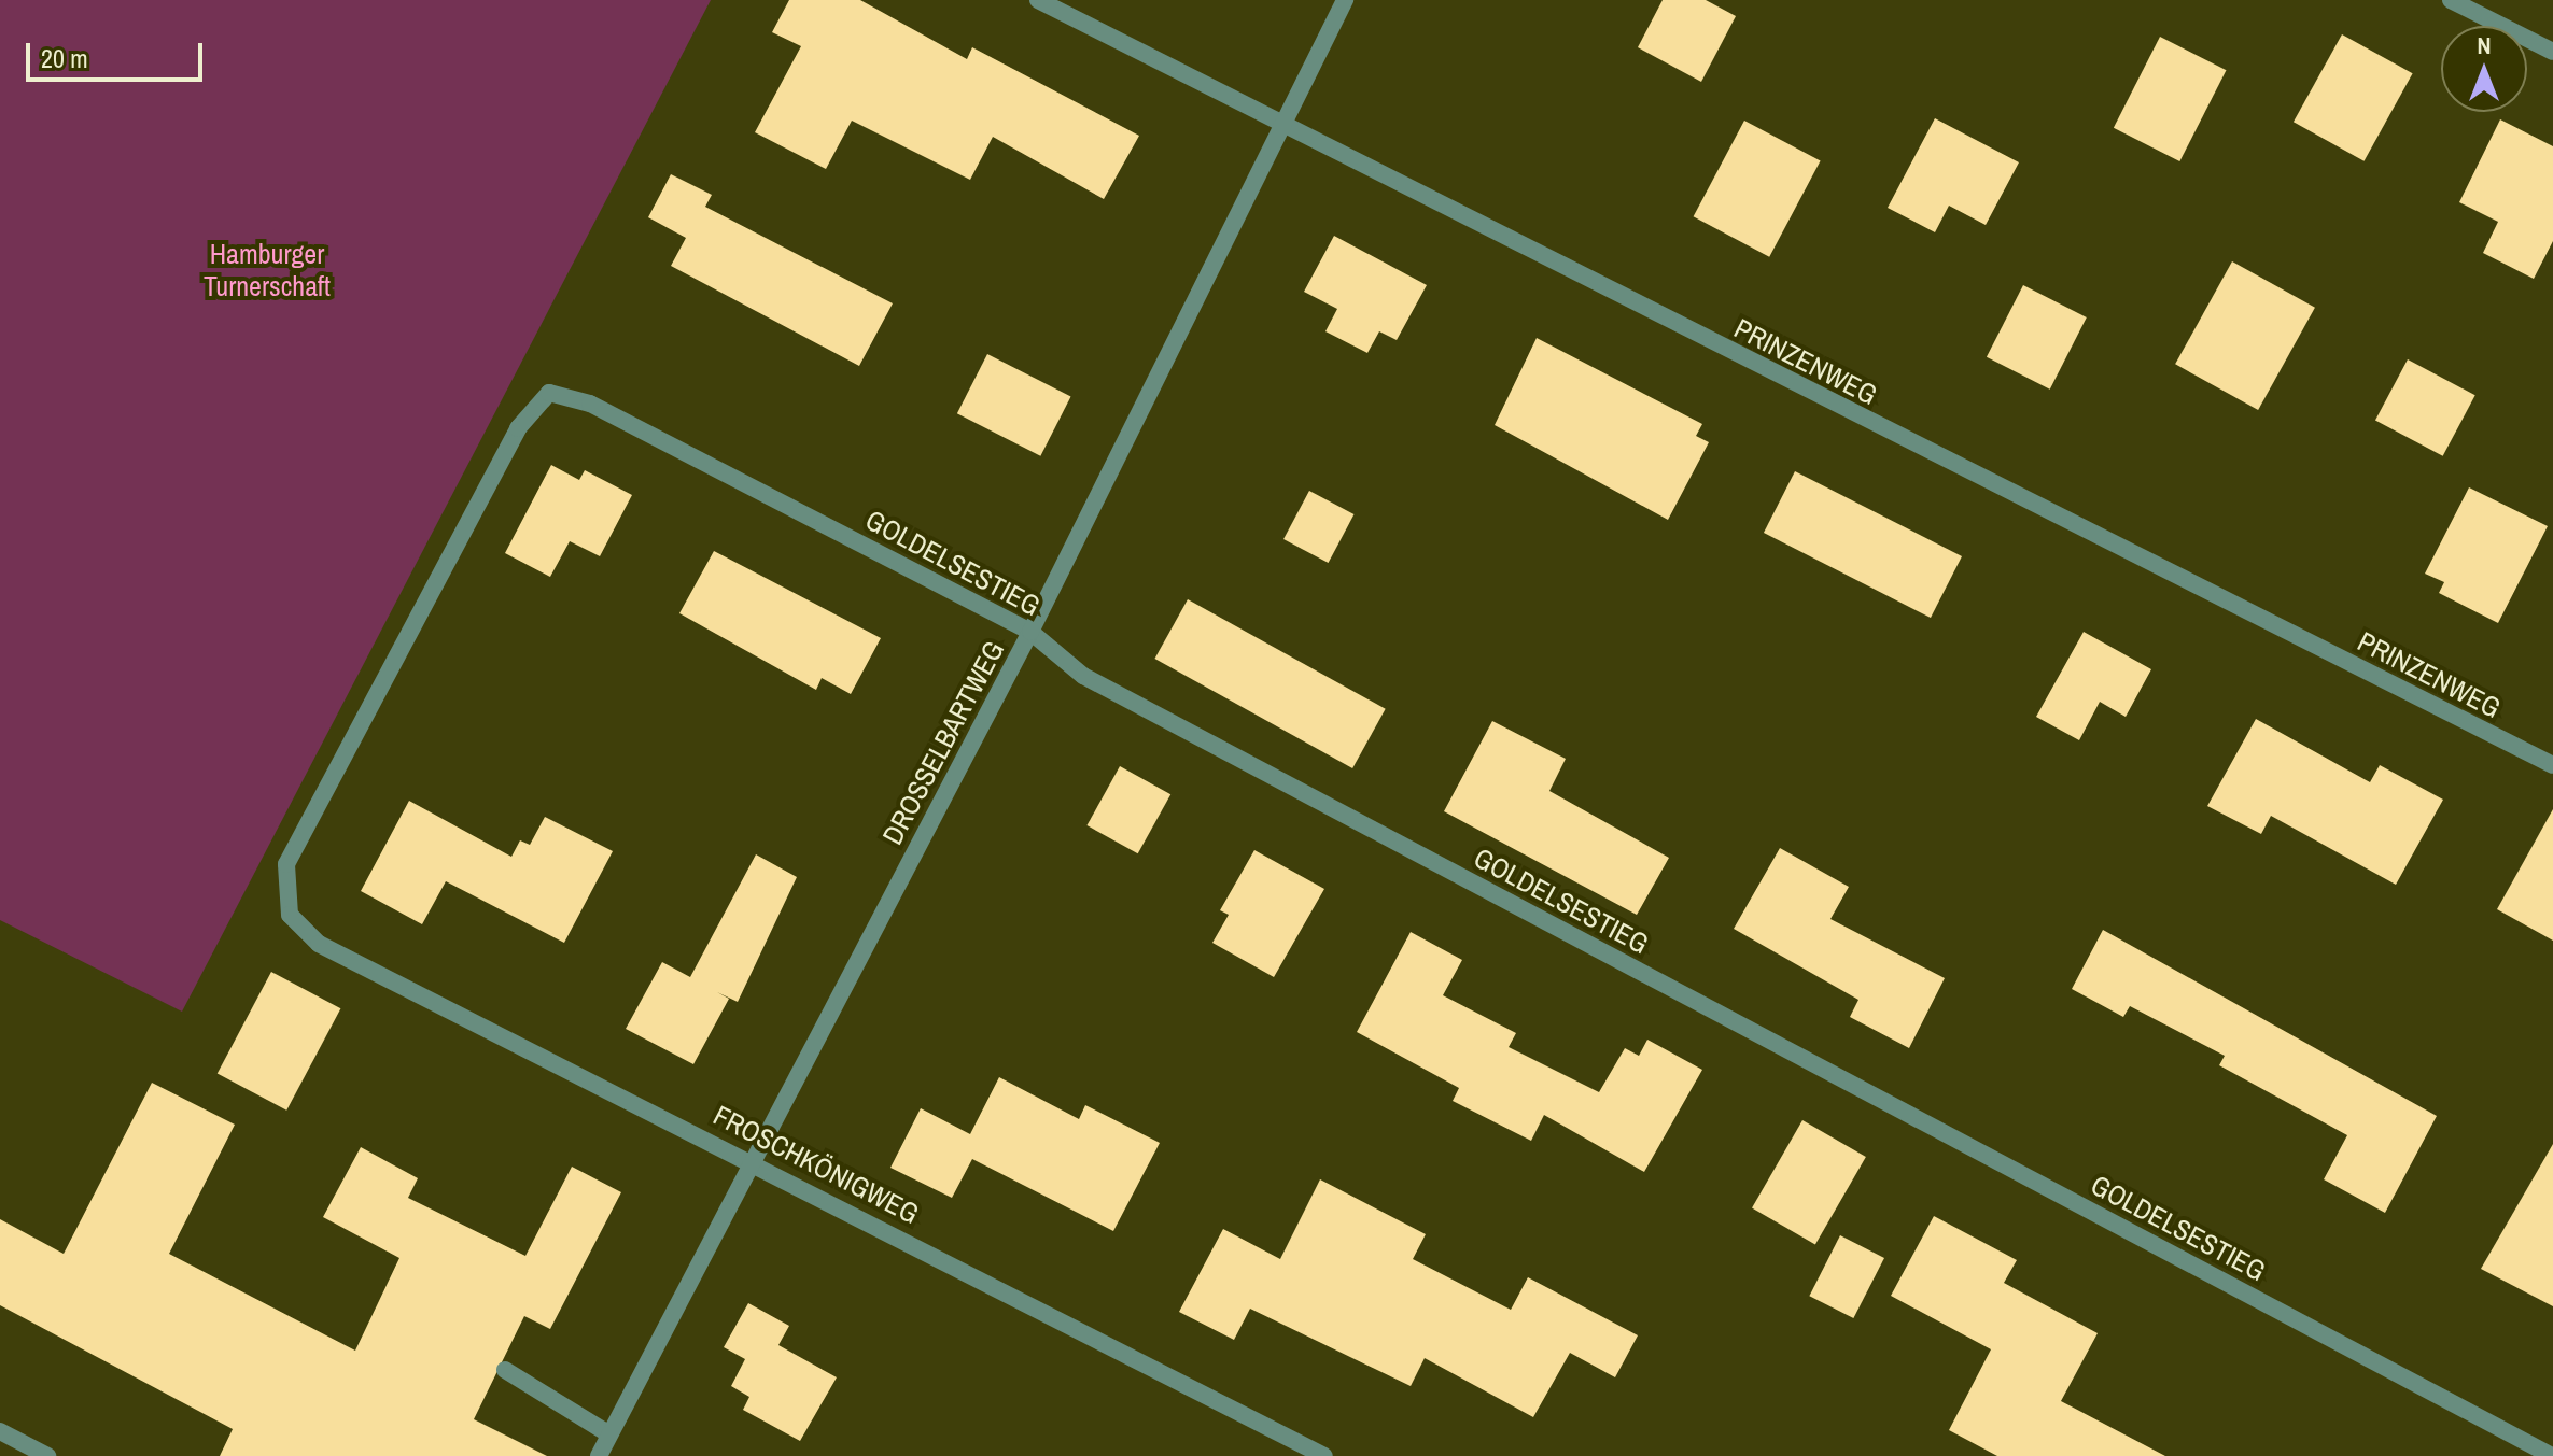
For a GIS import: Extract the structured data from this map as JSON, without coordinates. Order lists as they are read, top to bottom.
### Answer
{
  "streets": {
    "street": [
      "PRINZENWEG",
      "GOLDELSESTIEG",
      "DROSSELBARTWEG",
      "FROSCHKÖNIGWEG"
    ]
  },
  "crossings": [
    ["PRINZENWEG", "DROSSELBARTWEG"],
    ["GOLDELSESTIEG", "DROSSELBARTWEG"],
    ["GOLDELSESTIEG", "FROSCHKÖNIGWEG"],
    ["DROSSELBARTWEG", "FROSCHKÖNIGWEG"]
  ],
  "parks": ["Hamburger Turnerschaft"],
  "scale_bar": "20 m",
  "north": "top"
}
